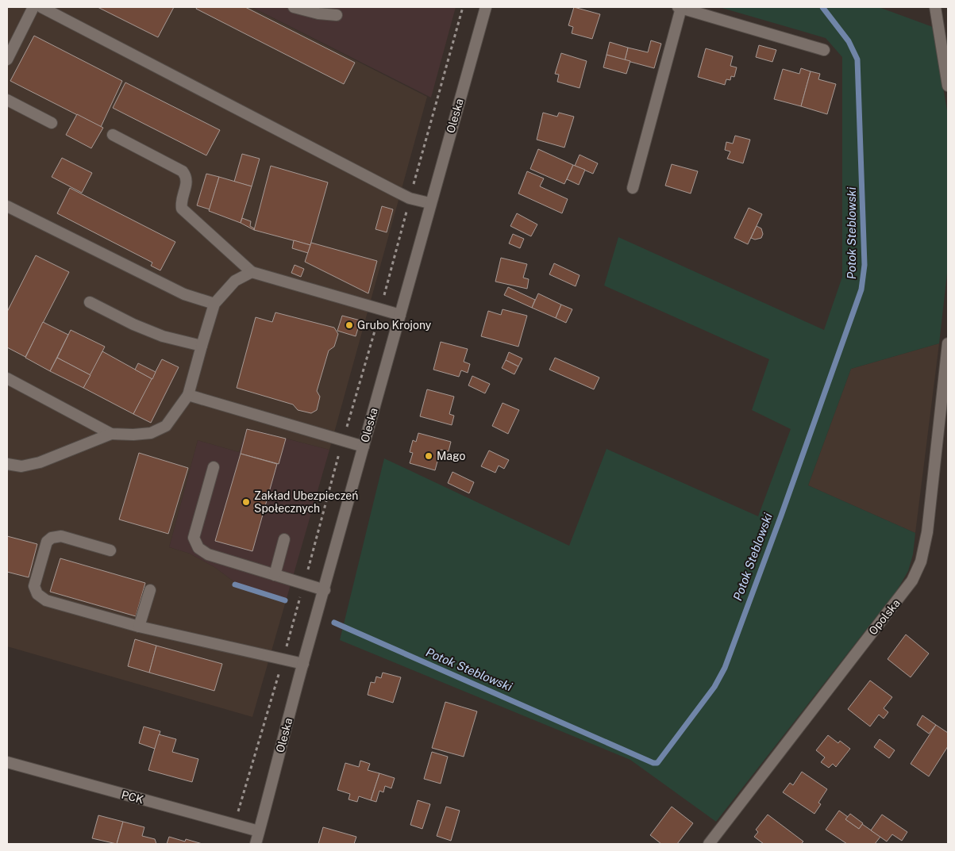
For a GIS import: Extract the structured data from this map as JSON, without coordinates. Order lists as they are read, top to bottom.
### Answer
{
  "streets": {
    "street": ["Oleska", "Opolska", "PCK"]
  },
  "crossings": [
    ["Oleska", "PCK"]
  ],
  "water": ["Potok Steblowski"],
  "places": ["Grubo Krojony", "Mago", "Zakład Ubezpieczeń Społecznych"]
}
